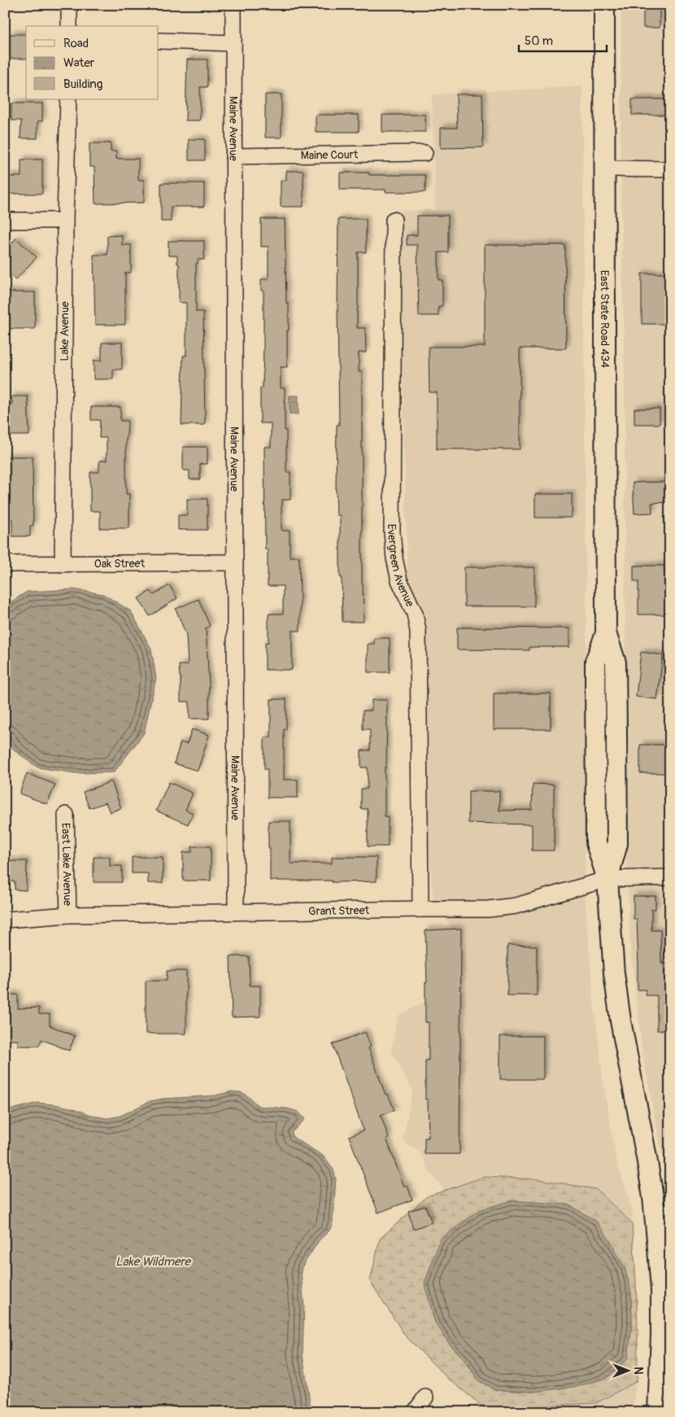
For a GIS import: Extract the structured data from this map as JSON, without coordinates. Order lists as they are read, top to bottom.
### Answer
{
  "streets": {
    "main road": ["East State Road 434"],
    "street": [
      "Maine Avenue",
      "Maine Court",
      "Lake Avenue",
      "Oak Street",
      "Evergreen Avenue",
      "East Lake Avenue",
      "Grant Street"
    ]
  },
  "crossings": [
    ["Maine Avenue", "Maine Court"],
    ["Maine Avenue", "Oak Street"],
    ["Maine Avenue", "Grant Street"],
    ["East State Road 434", "Grant Street"],
    ["Lake Avenue", "Oak Street"],
    ["Evergreen Avenue", "Grant Street"],
    ["East Lake Avenue", "Grant Street"]
  ],
  "water": ["Lake Wildmere"],
  "legend": ["Road", "Water", "Building"],
  "scale_bar": "50 m",
  "north": "right"
}
